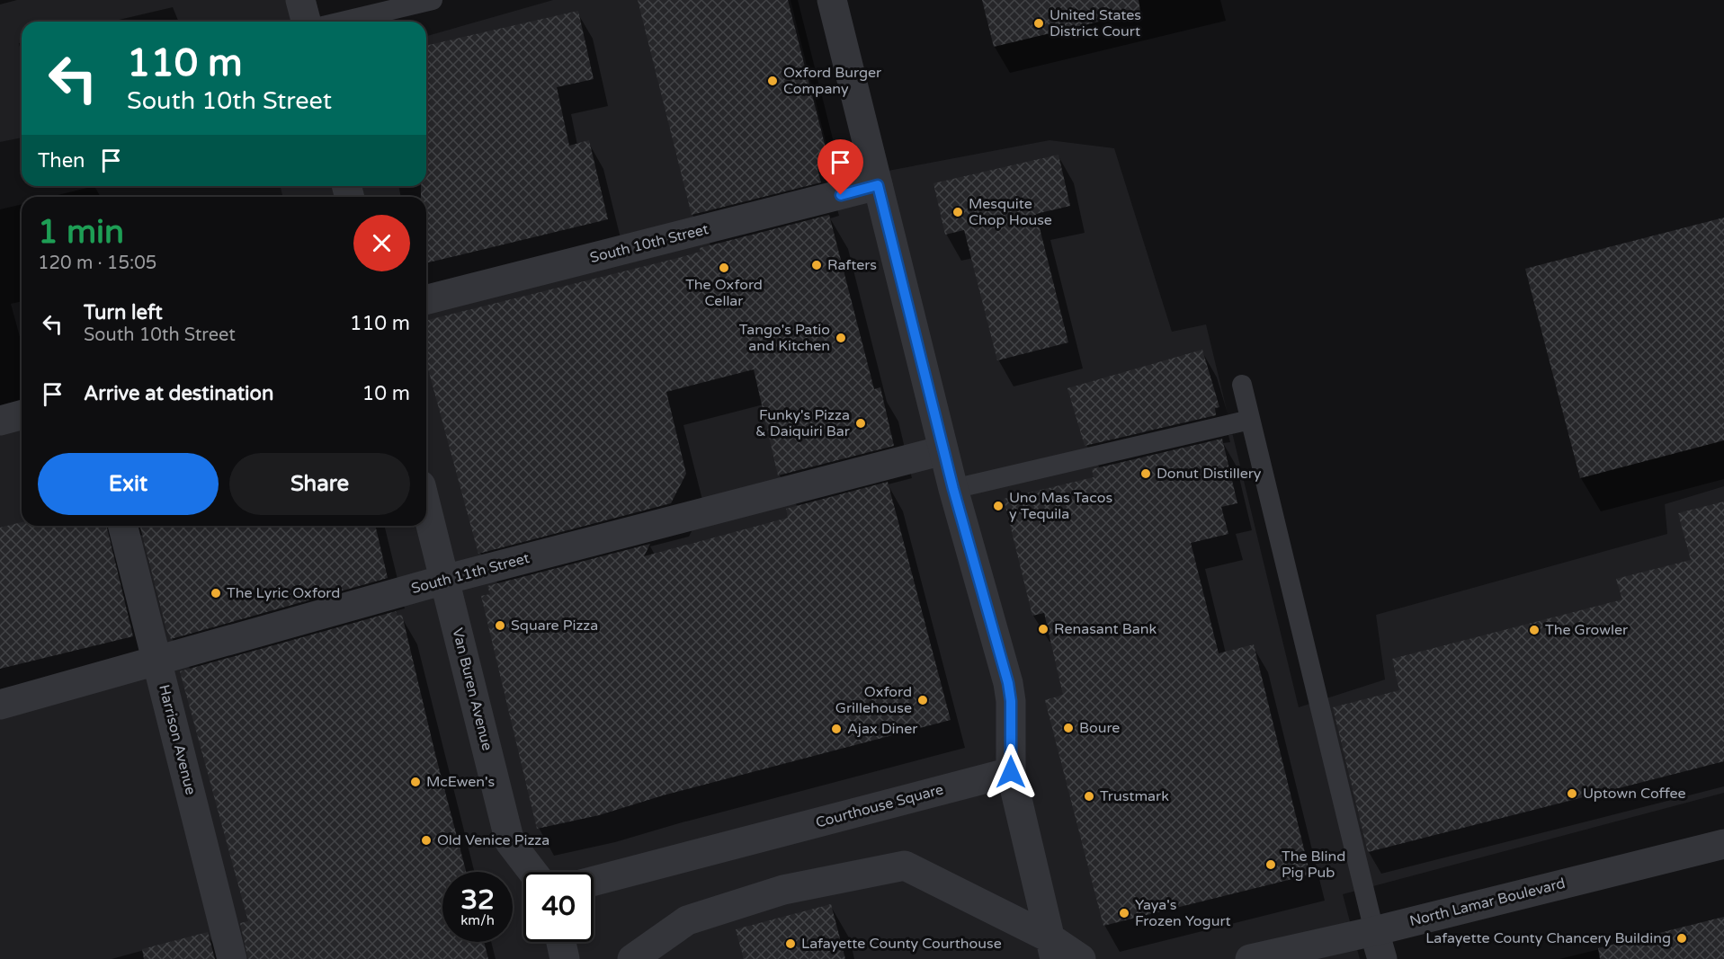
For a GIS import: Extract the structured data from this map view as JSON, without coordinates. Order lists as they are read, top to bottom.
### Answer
{
  "streets": {
    "street": [
      "South 10th Street",
      "South 11th Street",
      "Van Buren Avenue",
      "Harrison Avenue",
      "Courthouse Square",
      "North Lamar Boulevard"
    ]
  },
  "crossings": [
    ["South 11th Street", "Van Buren Avenue"],
    ["South 11th Street", "Harrison Avenue"]
  ],
  "places": [
    "United States District Court",
    "Oxford Burger Company",
    "Mesquite Chop House",
    "Rafters",
    "The Oxford Cellar",
    "Tango's Patio and Kitchen",
    "Funky's Pizza & Daiquiri Bar",
    "Donut Distillery",
    "Uno Mas Tacos y Tequila",
    "The Lyric Oxford",
    "Square Pizza",
    "Renasant Bank",
    "The Growler",
    "Oxford Grillehouse",
    "Boure",
    "Ajax Diner",
    "McEwen's",
    "Uptown Coffee",
    "Trustmark",
    "Old Venice Pizza",
    "The Blind Pig Pub",
    "Yaya's Frozen Yogurt",
    "Lafayette County Chancery Building",
    "Lafayette County Courthouse"
  ],
  "page": {
    "turn": ["110 m", "South 10th Street"],
    "then": "Then",
    "heading": ["1 min", "120 m · 15:05"],
    "list": [
      {
        "name": "Turn left",
        "note": "South 10th Street",
        "value": "110 m"
      },
      {
        "name": "Arrive at destination",
        "value": "10 m"
      }
    ],
    "buttons": ["Exit", "Share"],
    "speed": "32 km/h",
    "limit": "40"
  }
}
